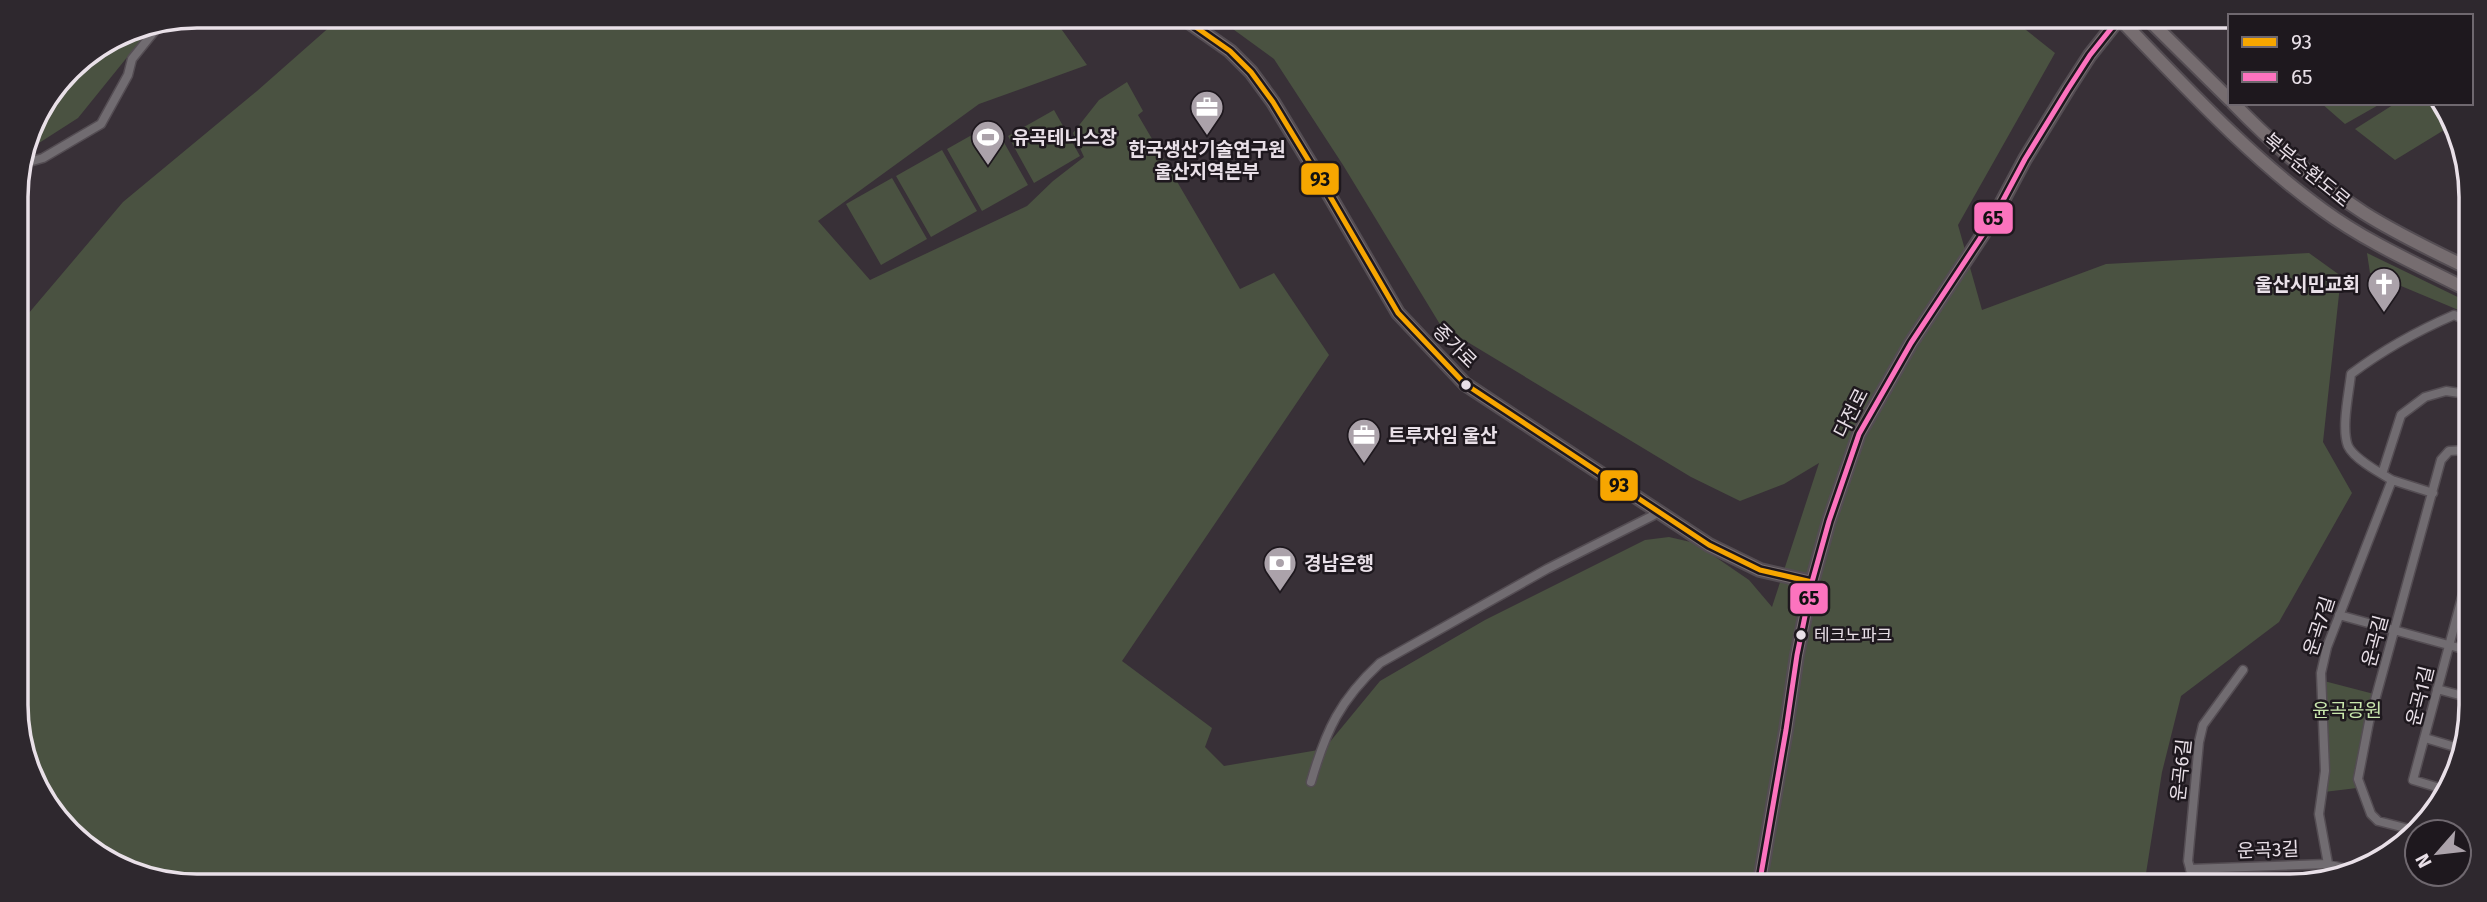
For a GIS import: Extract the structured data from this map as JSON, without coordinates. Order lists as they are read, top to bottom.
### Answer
{
  "streets": {
    "main road": ["북부순환도로", "종가로", "다전로"],
    "street": [
      "운곡7길",
      "운곡길",
      "운곡1길",
      "운곡6길",
      "운곡3길"
    ]
  },
  "crossings": [
    ["종가로", "다전로"],
    ["운곡7길", "운곡3길"],
    ["운곡6길", "운곡3길"]
  ],
  "parks": ["윤곡공원"],
  "places": {
    "office": ["한국생산기술연구원 울산지역본부", "트루자임 울산"],
    "sports": ["유곡테니스장"],
    "church": ["울산시민교회"],
    "bank": ["경남은행"],
    "other": ["테크노파크"]
  },
  "lines": ["transit line 93", "transit line 65"],
  "legend": ["93", "65"],
  "north": "bottom left"
}
